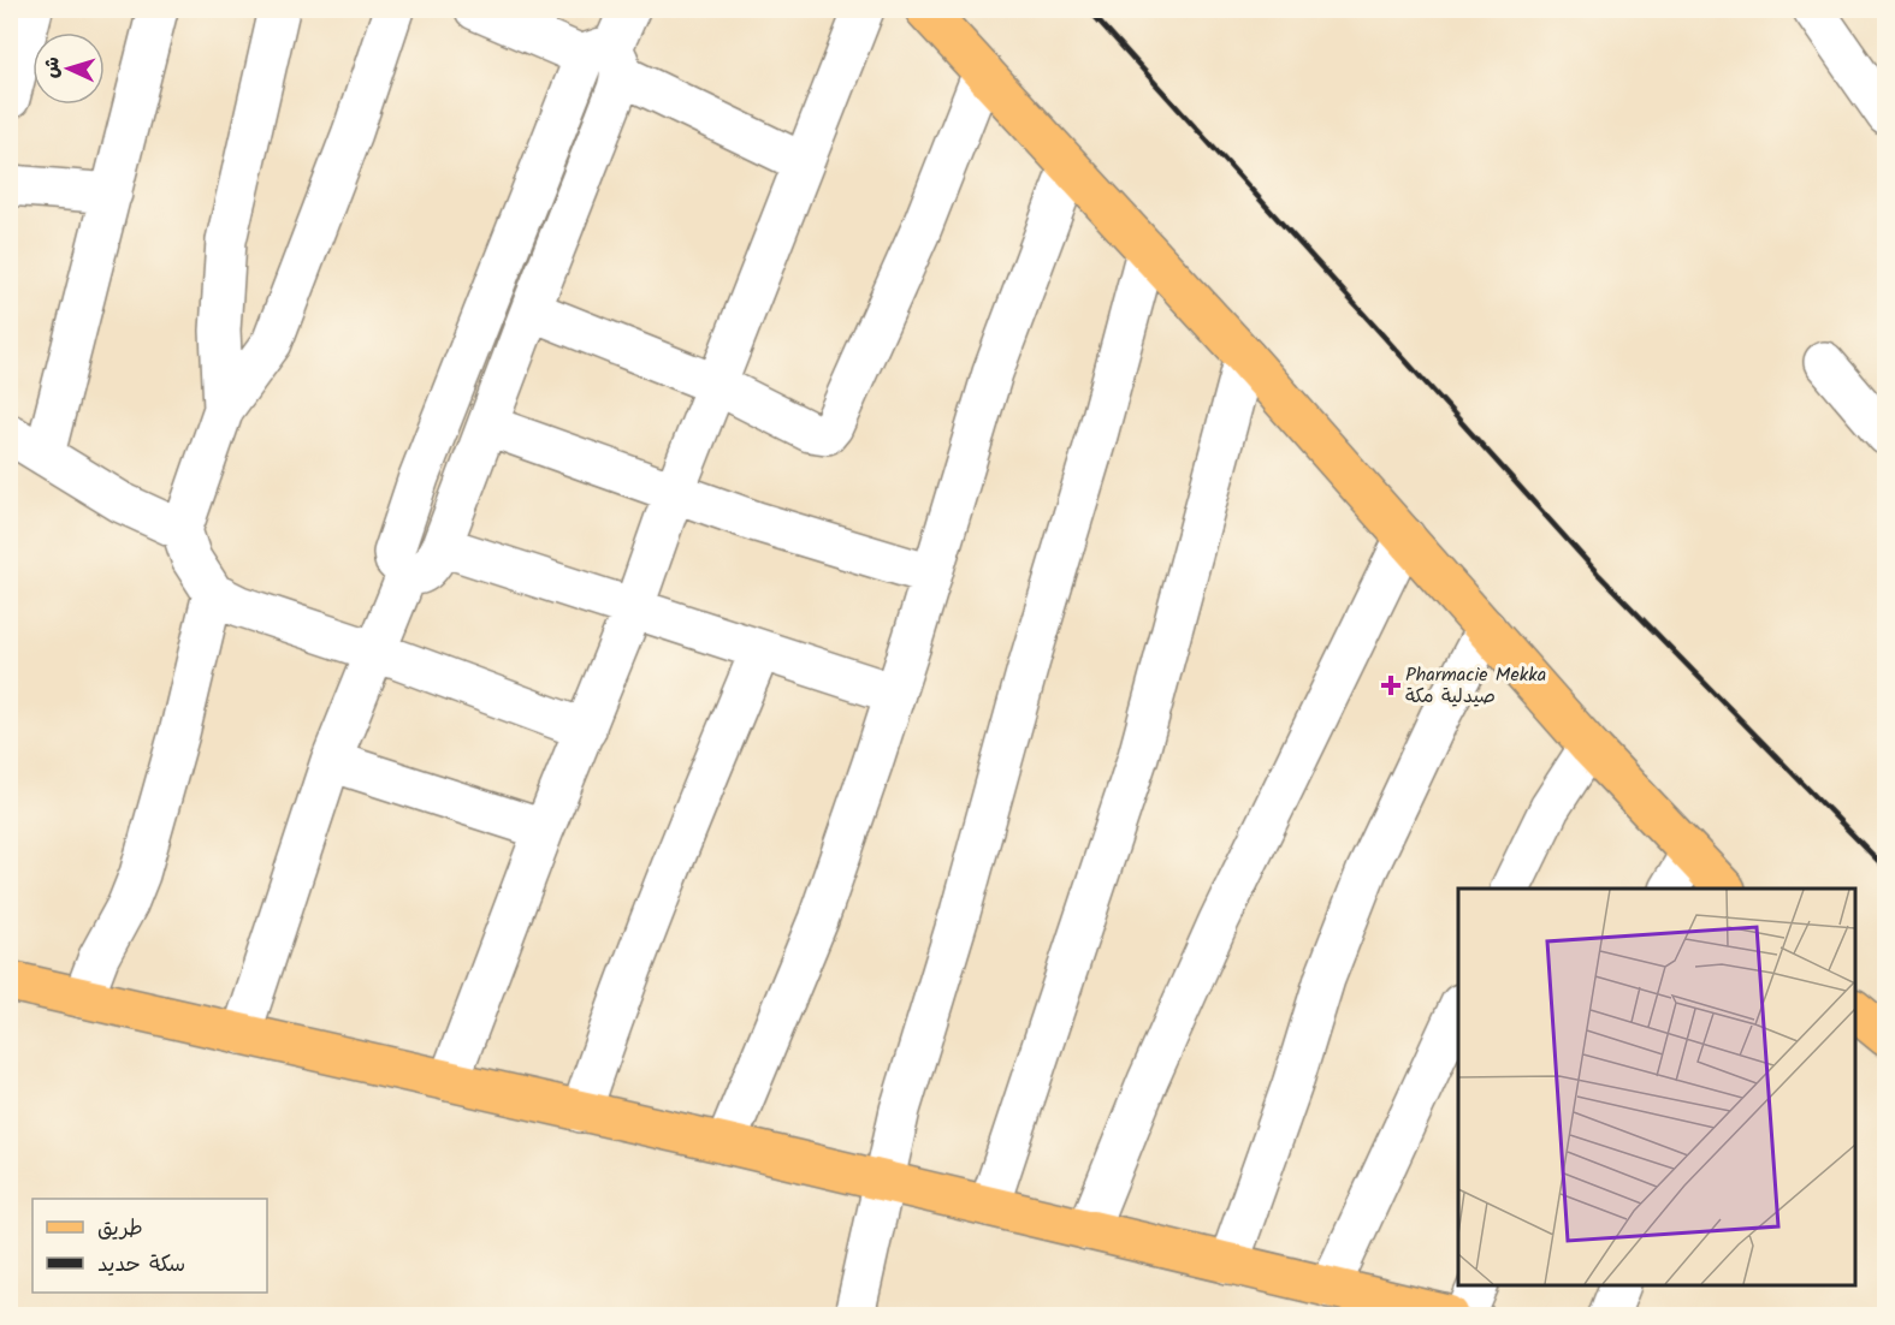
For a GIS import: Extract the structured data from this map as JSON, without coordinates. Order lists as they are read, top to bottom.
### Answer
{
  "places": {
    "health": ["Pharmacie Mekka صيدلية مكة"]
  },
  "legend": ["طريق", "سكة حديد"],
  "north": "left"
}
